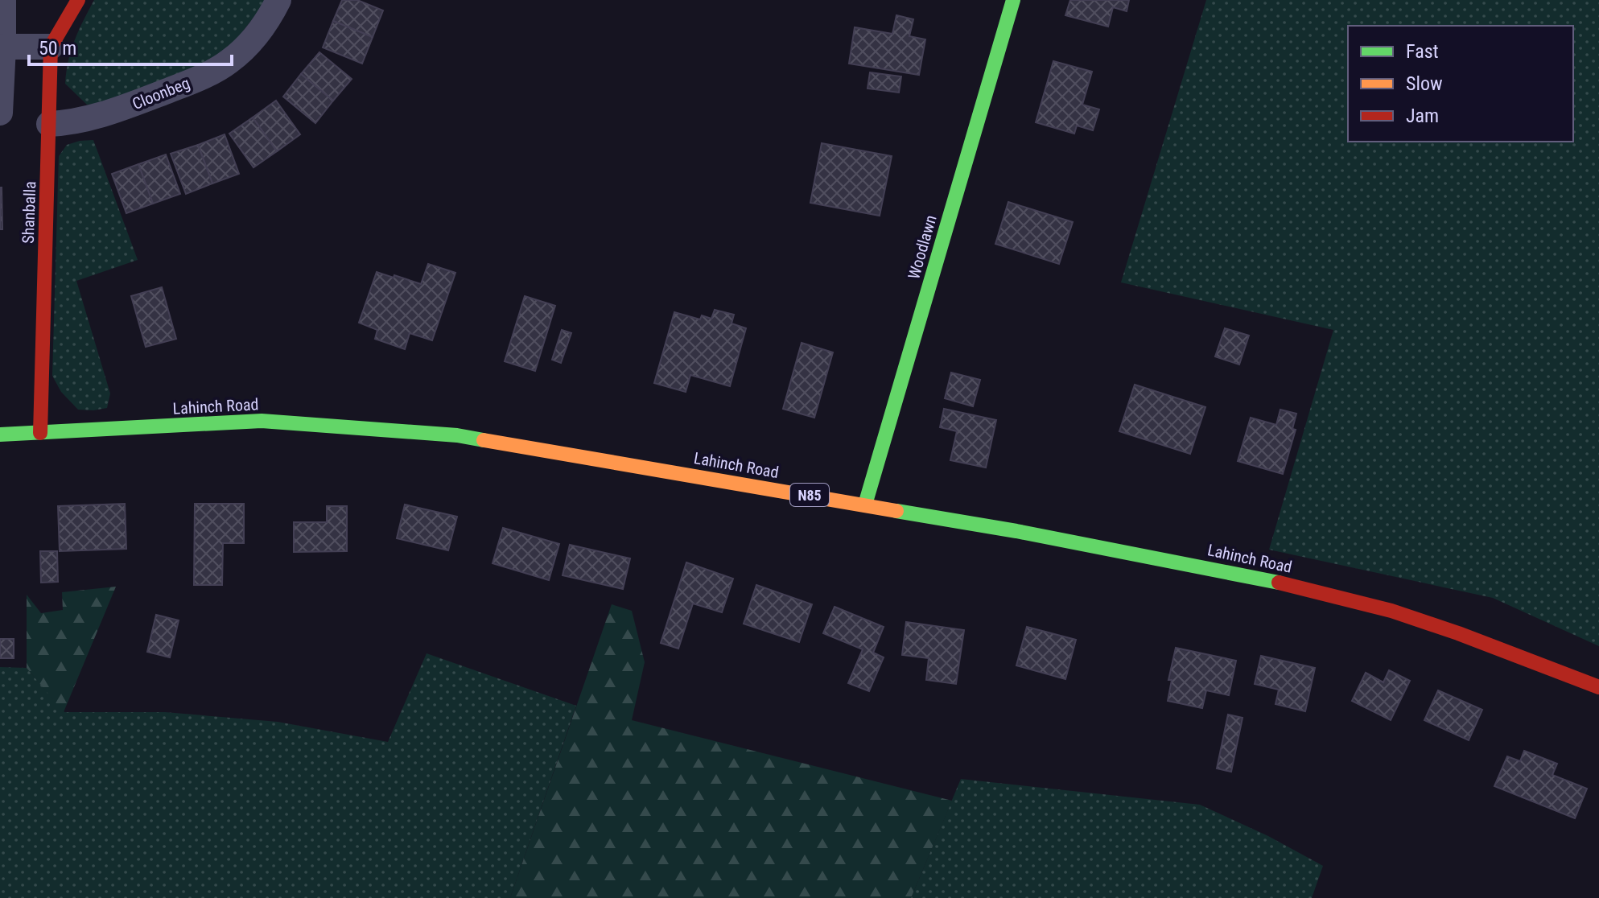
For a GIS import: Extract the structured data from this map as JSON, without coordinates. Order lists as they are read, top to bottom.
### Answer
{
  "streets": {
    "main road": [
      "Shanballa",
      "Woodlawn",
      "Lahinch Road",
      "N85"
    ],
    "street": ["Cloonbeg"]
  },
  "crossings": [
    ["Cloonbeg", "Shanballa"],
    ["Shanballa", "Lahinch Road"],
    ["Woodlawn", "Lahinch Road"]
  ],
  "legend": ["Fast", "Slow", "Jam"],
  "scale_bar": "50 m"
}
